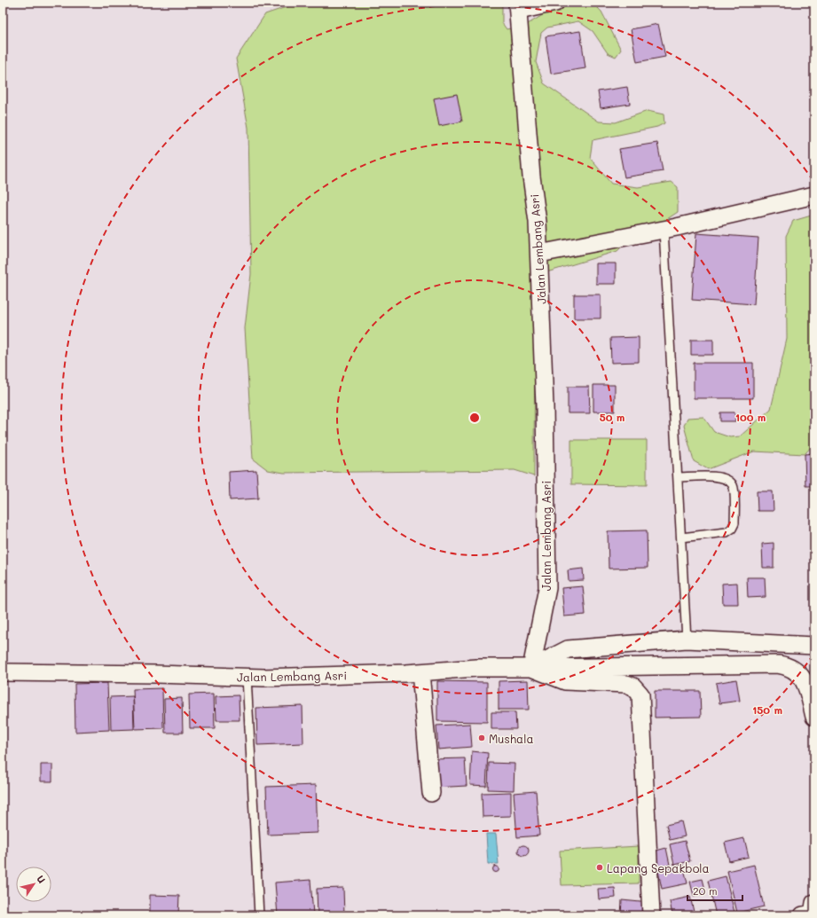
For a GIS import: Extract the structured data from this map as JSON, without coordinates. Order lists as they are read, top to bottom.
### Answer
{
  "streets": {
    "street": ["Jalan Lembang Asri"]
  },
  "places": ["Mushala", "Lapang Sepakbola"],
  "scale_bar": "20 m",
  "north": "top right",
  "rings": ["50 m", "100 m", "150 m"]
}
